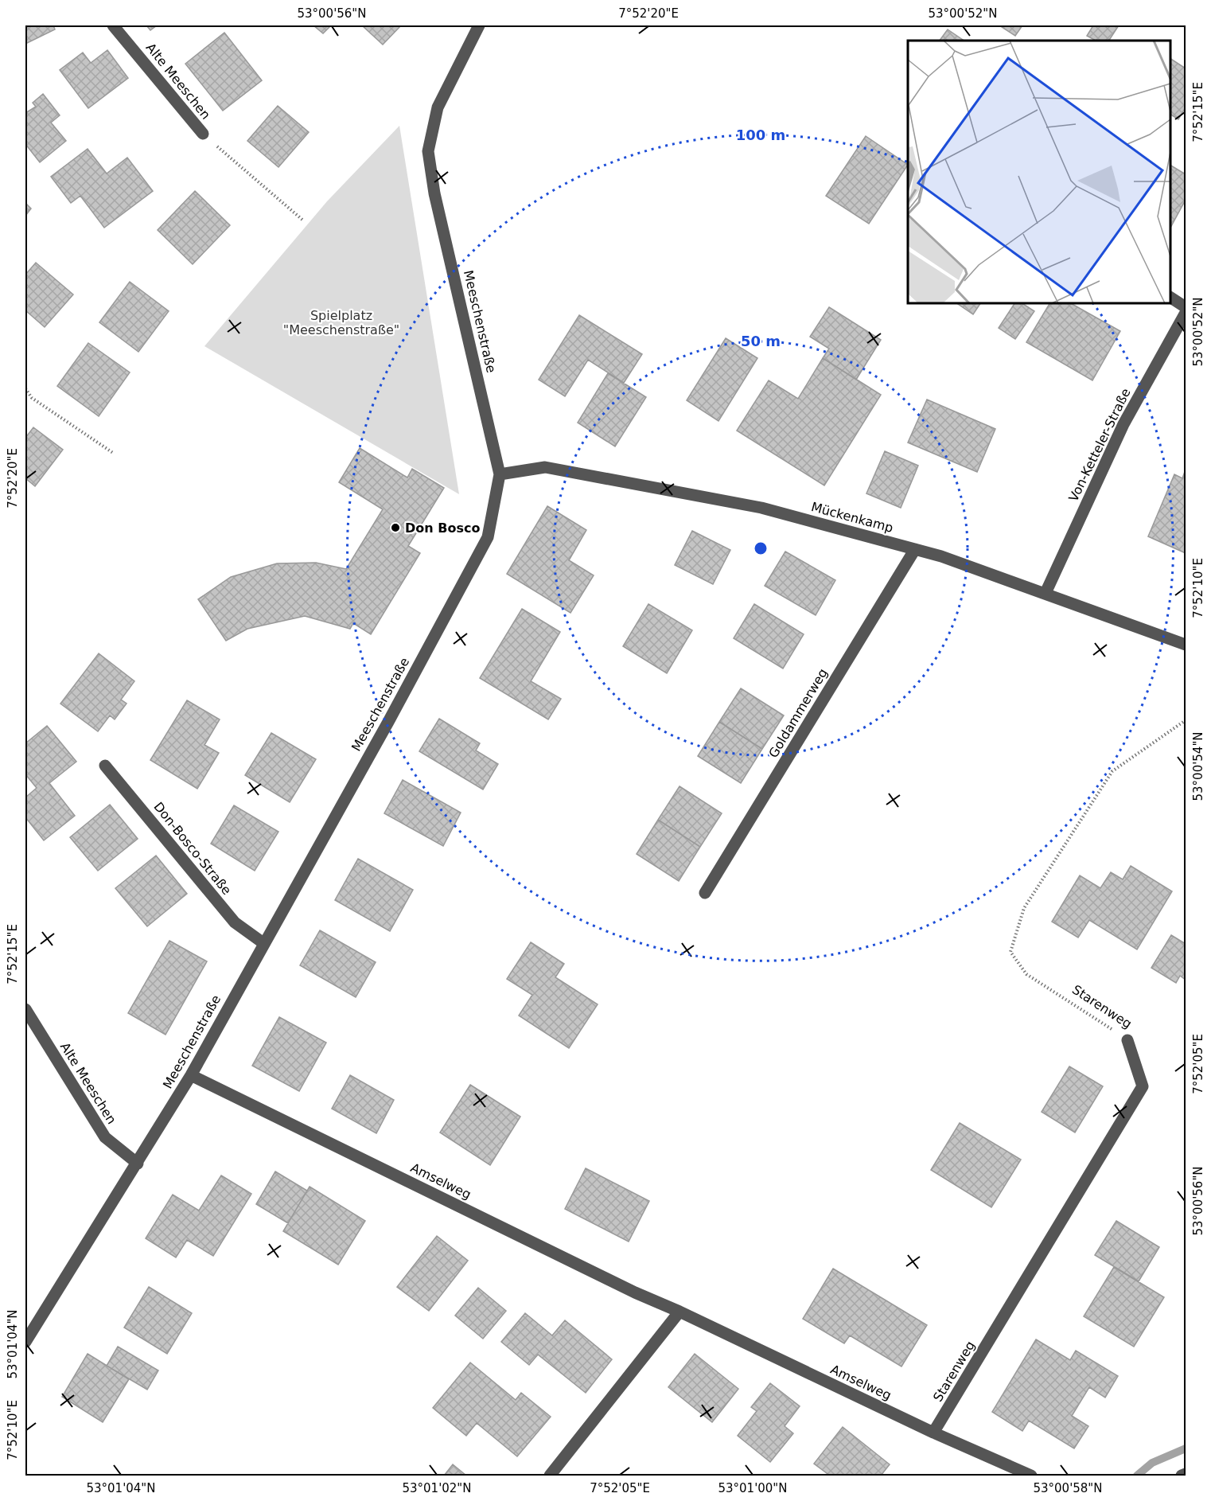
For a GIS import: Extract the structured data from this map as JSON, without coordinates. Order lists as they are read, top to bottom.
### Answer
{
  "streets": {
    "street": [
      "Alte Meeschen",
      "Meeschenstraße",
      "Von-Ketteler-Straße",
      "Mückenkamp",
      "Goldammerweg",
      "Don-Bosco-Straße",
      "Starenweg",
      "Amselweg"
    ]
  },
  "crossings": [
    ["Alte Meeschen", "Meeschenstraße"],
    ["Meeschenstraße", "Mückenkamp"],
    ["Meeschenstraße", "Don-Bosco-Straße"],
    ["Meeschenstraße", "Amselweg"],
    ["Von-Ketteler-Straße", "Mückenkamp"],
    ["Mückenkamp", "Goldammerweg"],
    ["Starenweg", "Amselweg"]
  ],
  "parks": ["Spielplatz \"Meeschenstraße\""],
  "places": ["Don Bosco"],
  "coordinates": [
    "53°00'56\"N",
    "7°52'20\"E",
    "53°00'52\"N",
    "7°52'15\"E",
    "7°52'10\"E",
    "53°00'54\"N",
    "7°52'05\"E",
    "53°01'04\"N",
    "53°01'02\"N",
    "53°01'00\"N",
    "53°00'58\"N"
  ],
  "rings": ["100 m", "50 m"]
}
